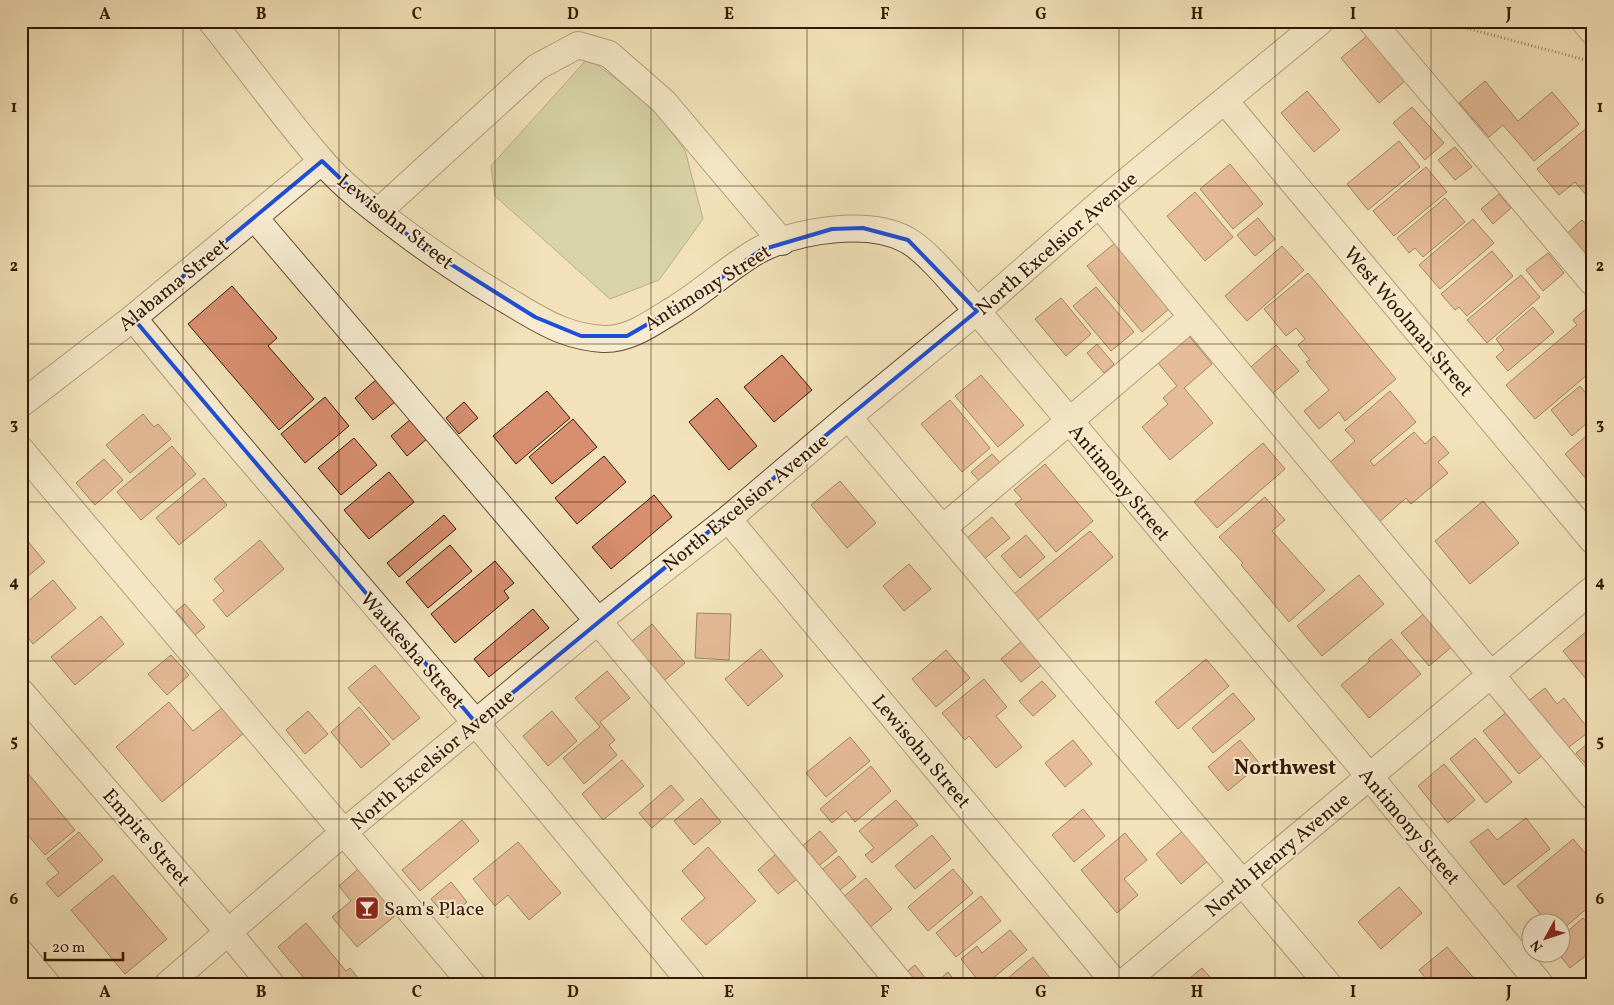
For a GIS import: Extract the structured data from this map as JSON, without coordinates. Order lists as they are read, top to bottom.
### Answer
{
  "streets": {
    "street": [
      "Lewisohn Street",
      "North Excelsior Avenue",
      "Alabama Street",
      "Antimony Street",
      "West Woolman Street",
      "Waukesha Street",
      "Empire Street",
      "North Henry Avenue"
    ]
  },
  "crossings": [
    ["Lewisohn Street", "North Excelsior Avenue"],
    ["Lewisohn Street", "Alabama Street"],
    ["Lewisohn Street", "Antimony Street"],
    ["North Excelsior Avenue", "Antimony Street"],
    ["North Excelsior Avenue", "West Woolman Street"],
    ["North Excelsior Avenue", "Waukesha Street"],
    ["North Excelsior Avenue", "Empire Street"],
    ["Alabama Street", "Waukesha Street"],
    ["Antimony Street", "North Henry Avenue"]
  ],
  "districts": ["Northwest"],
  "places": {
    "bar": ["Sam's Place"]
  },
  "scale_bar": "20 m",
  "north": "bottom left",
  "grid": {
    "columns": [
      "A",
      "B",
      "C",
      "D",
      "E",
      "F",
      "G",
      "H",
      "I",
      "J"
    ],
    "rows": [
      "1",
      "2",
      "3",
      "4",
      "5",
      "6"
    ]
  }
}
